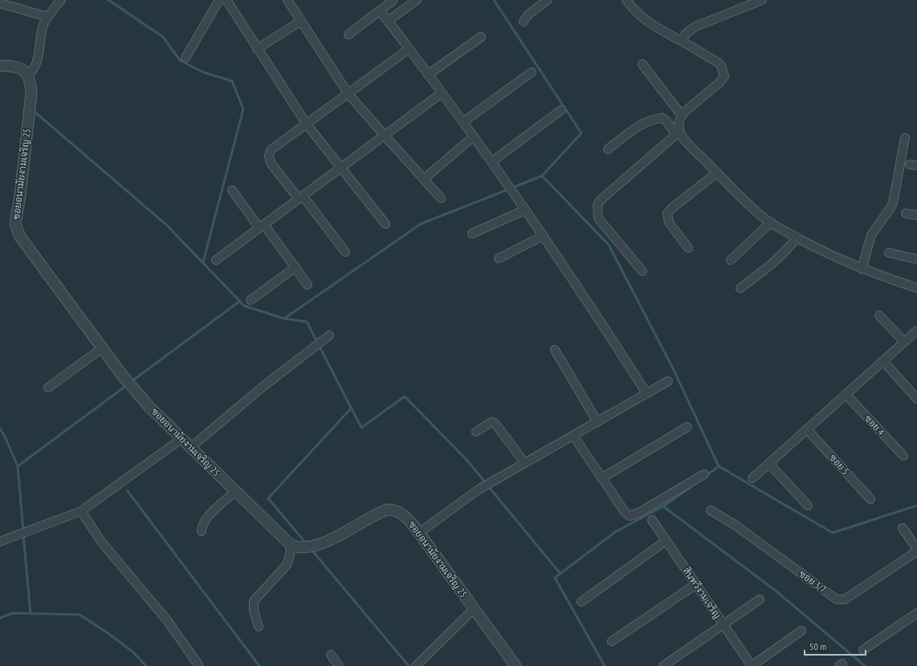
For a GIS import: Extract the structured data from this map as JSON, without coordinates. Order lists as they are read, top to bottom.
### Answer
{
  "streets": {
    "street": [
      "ซอยอนามัยงามเจริญ 25",
      "ซอย 4",
      "ซอย 5",
      "ซอย 3/7",
      "สินทวีงามเจริญ"
    ]
  },
  "scale_bar": "50 m"
}
